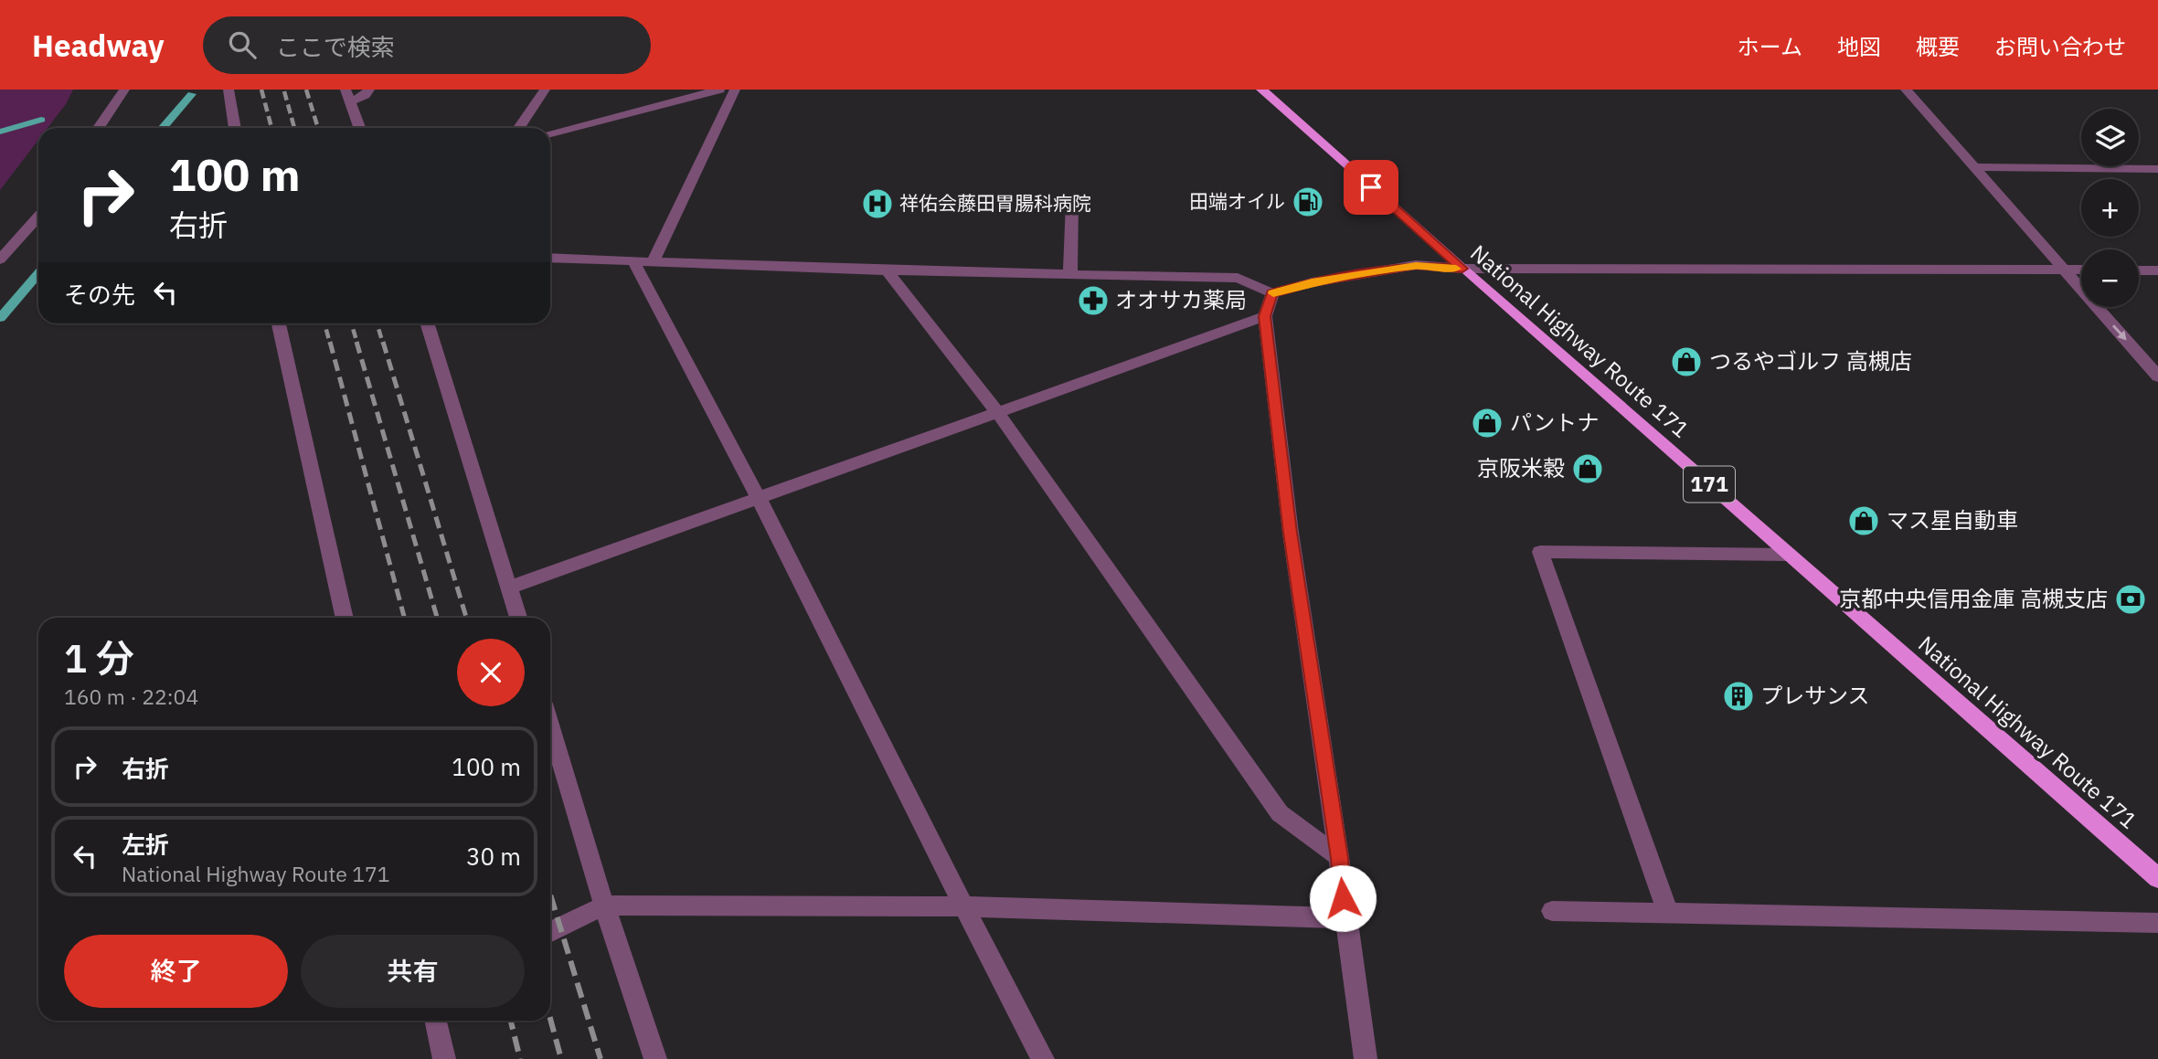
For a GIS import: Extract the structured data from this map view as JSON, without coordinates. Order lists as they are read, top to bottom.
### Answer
{
  "streets": {
    "highway": ["National Highway Route 171", "171"]
  },
  "places": {
    "fuel station": ["田端オイル"],
    "hospital": ["祥佑会藤田胃腸科病院"],
    "pharmacy": ["オオサカ薬局"],
    "shop": [
      "つるやゴルフ 高槻店",
      "パントナ",
      "京阪米穀",
      "マス星自動車"
    ],
    "bank": ["京都中央信用金庫 高槻支店"],
    "building": ["プレサンス"]
  },
  "page": {
    "header": "Headway",
    "search": "ここで検索",
    "nav": [
      "ホーム",
      "地図",
      "概要",
      "お問い合わせ"
    ],
    "map_buttons": ["+", "−"],
    "turn": ["100 m", "右折"],
    "then": "その先",
    "heading": ["1 分", "160 m · 22:04"],
    "list": [
      {
        "name": "右折",
        "value": "100 m"
      },
      {
        "name": "左折",
        "note": "National Highway Route 171",
        "value": "30 m"
      }
    ],
    "buttons": ["終了", "共有"]
  }
}
